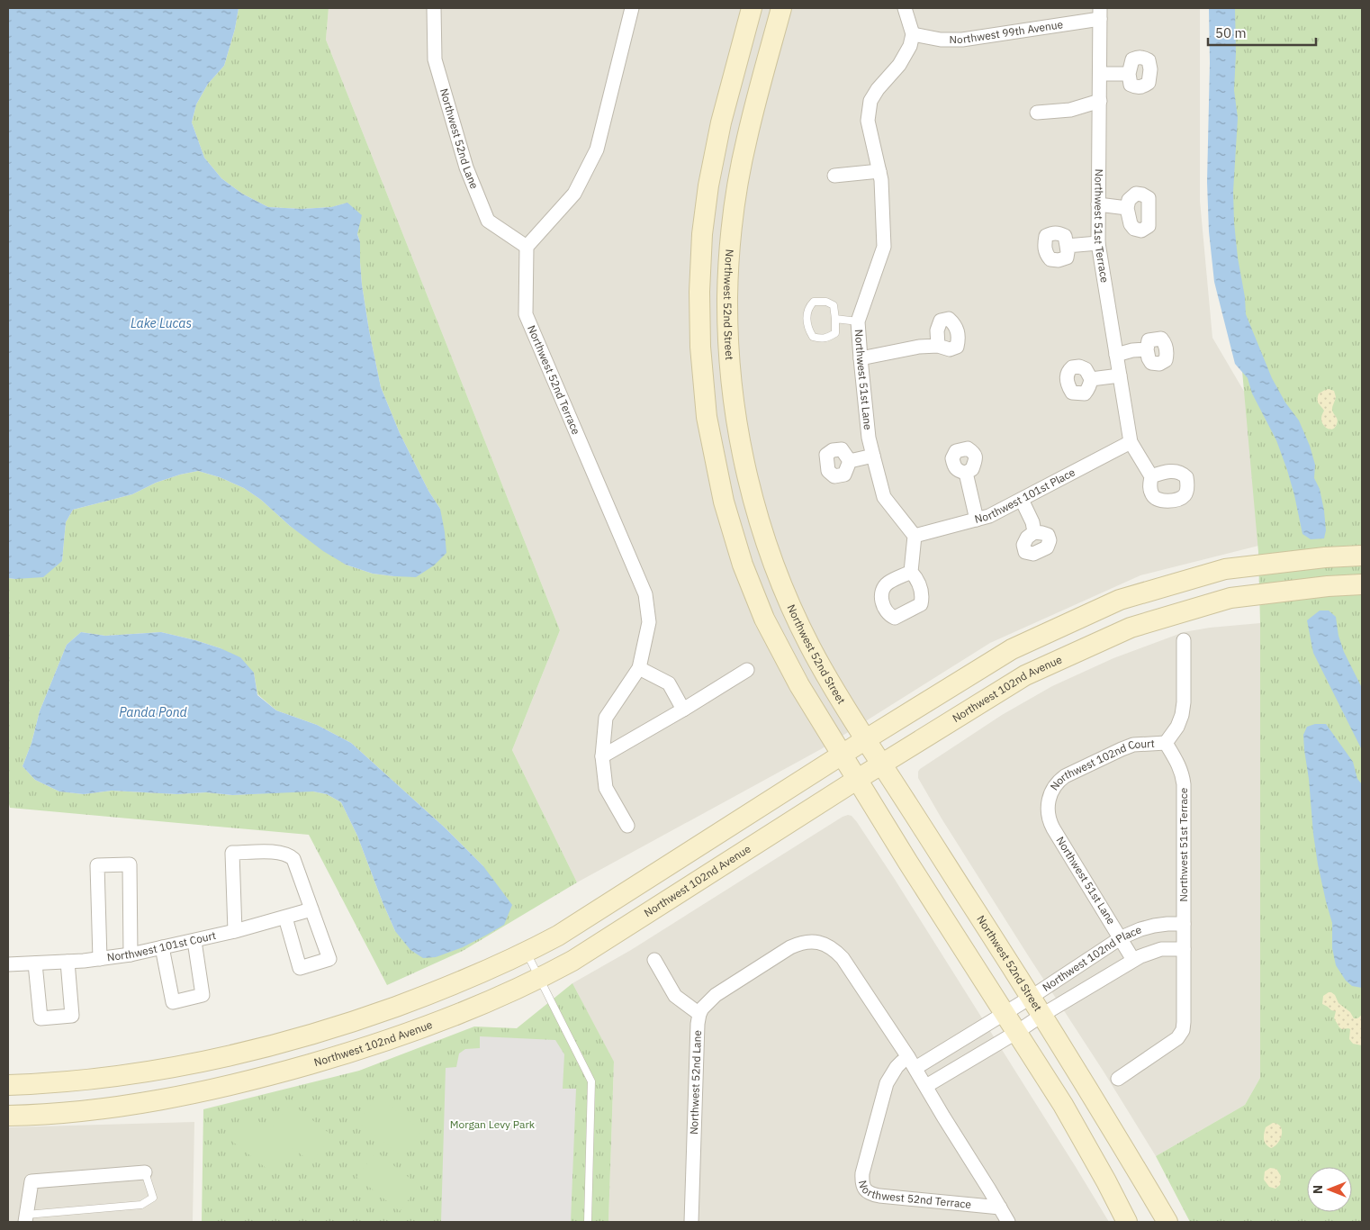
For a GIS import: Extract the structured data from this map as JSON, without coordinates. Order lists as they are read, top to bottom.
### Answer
{
  "streets": {
    "street": [
      "Northwest 99th Avenue",
      "Northwest 52nd Lane",
      "Northwest 51st Terrace",
      "Northwest 52nd Street",
      "Northwest 52nd Terrace",
      "Northwest 51st Lane",
      "Northwest 101st Place",
      "Northwest 102nd Avenue",
      "Northwest 102nd Court",
      "Northwest 101st Court",
      "Northwest 102nd Place"
    ]
  },
  "crossings": [
    ["Northwest 99th Avenue", "Northwest 51st Terrace"],
    ["Northwest 99th Avenue", "Northwest 51st Lane"],
    ["Northwest 52nd Lane", "Northwest 52nd Terrace"],
    ["Northwest 51st Terrace", "Northwest 101st Place"],
    ["Northwest 51st Terrace", "Northwest 102nd Court"],
    ["Northwest 51st Terrace", "Northwest 102nd Place"],
    ["Northwest 52nd Street", "Northwest 102nd Avenue"],
    ["Northwest 52nd Street", "Northwest 102nd Place"],
    ["Northwest 52nd Terrace", "Northwest 102nd Place"],
    ["Northwest 51st Lane", "Northwest 101st Place"],
    ["Northwest 51st Lane", "Northwest 102nd Court"],
    ["Northwest 51st Lane", "Northwest 102nd Place"]
  ],
  "water": ["Lake Lucas", "Panda Pond"],
  "parks": ["Morgan Levy Park"],
  "scale_bar": "50 m",
  "north": "left"
}
